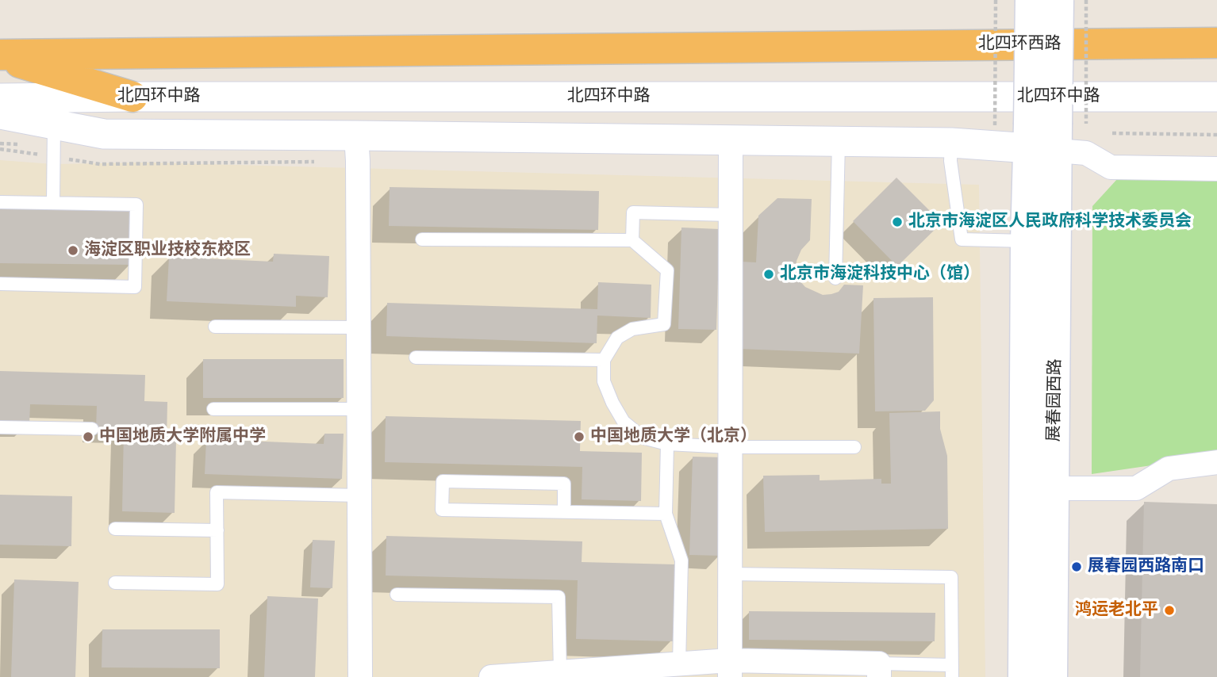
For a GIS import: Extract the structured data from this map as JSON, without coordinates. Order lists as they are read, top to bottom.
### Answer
{
  "streets": {
    "highway": ["北四环西路"],
    "main road": ["展春园西路"],
    "street": ["北四环中路"]
  },
  "places": [
    "北京市海淀区人民政府科学技术委员会",
    "海淀区职业技校东校区",
    "北京市海淀科技中心（馆）",
    "中国地质大学附属中学",
    "中国地质大学（北京）",
    "展春园西路南口",
    "鸿运老北平"
  ]
}
